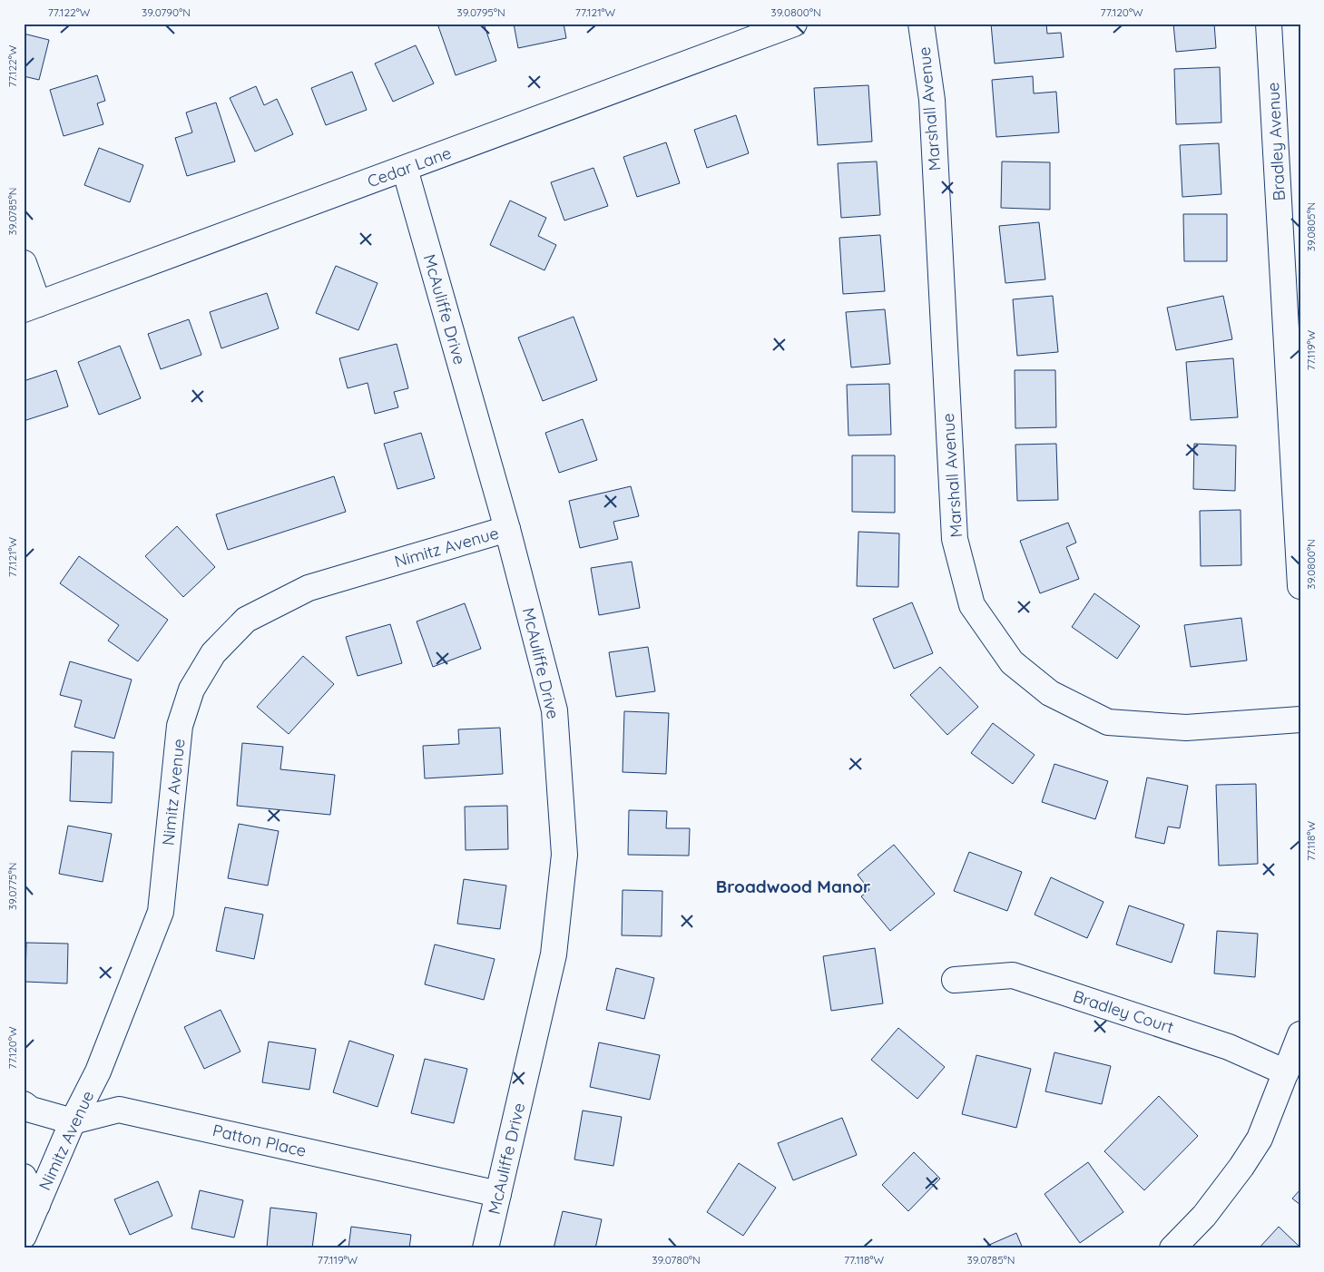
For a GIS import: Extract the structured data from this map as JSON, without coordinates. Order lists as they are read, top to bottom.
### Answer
{
  "streets": {
    "street": [
      "Marshall Avenue",
      "Bradley Avenue",
      "Cedar Lane",
      "McAuliffe Drive",
      "Nimitz Avenue",
      "Bradley Court",
      "Patton Place"
    ]
  },
  "crossings": [
    ["Cedar Lane", "McAuliffe Drive"],
    ["McAuliffe Drive", "Nimitz Avenue"],
    ["McAuliffe Drive", "Patton Place"],
    ["Nimitz Avenue", "Patton Place"]
  ],
  "districts": ["Broadwood Manor"],
  "coordinates": [
    "77.122°W",
    "39.0790°N",
    "39.0795°N",
    "77.121°W",
    "39.0800°N",
    "77.120°W",
    "39.0785°N",
    "39.0805°N",
    "77.119°W",
    "77.118°W",
    "39.0775°N",
    "39.0780°N"
  ]
}
